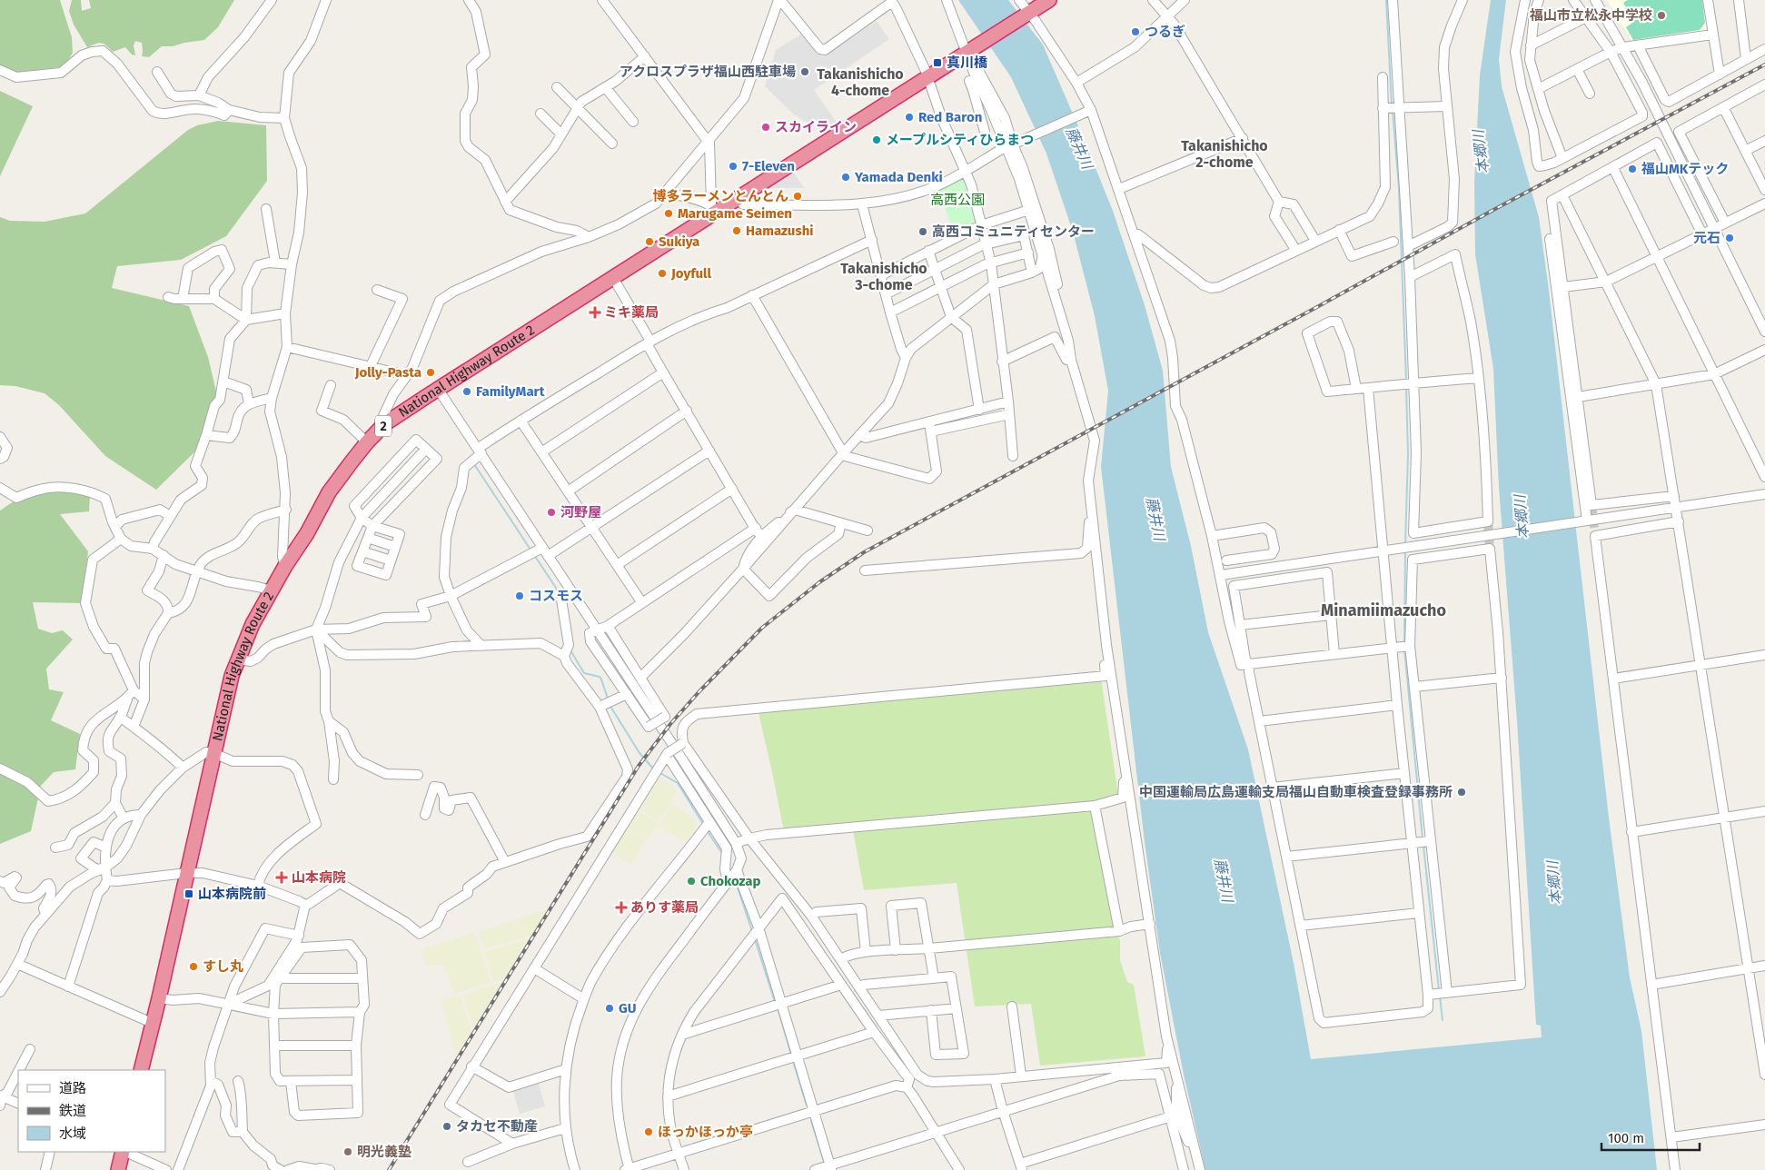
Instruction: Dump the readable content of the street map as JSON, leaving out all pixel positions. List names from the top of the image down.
{
  "streets": {
    "highway": ["National Highway Route 2", "2"]
  },
  "districts": [
    "Takanishicho 4-chome",
    "Takanishicho 2-chome",
    "Takanishicho 3-chome",
    "Minamiimazucho"
  ],
  "water": ["藤井川", "本郷川"],
  "parks": ["高西公園"],
  "places": {
    "other": [
      "福山市立松永中学校",
      "つるぎ",
      "アクロスプラザ福山西駐車場",
      "Red Baron",
      "スカイライン",
      "メープルシティひらまつ",
      "7-Eleven",
      "福山MKテック",
      "Yamada Denki",
      "博多ラーメンとんとん",
      "Marugame Seimen",
      "Hamazushi",
      "高西コミュニティセンター",
      "元石",
      "Sukiya",
      "Joyfull",
      "Jolly-Pasta",
      "FamilyMart",
      "河野屋",
      "コスモス",
      "中国運輸局広島運輸支局福山自動車検査登録事務所",
      "Chokozap",
      "すし丸",
      "GU",
      "タカセ不動産",
      "ほっかほっか亭",
      "明光義塾"
    ],
    "transit": ["真川橋", "山本病院前"],
    "health": ["ミキ薬局", "山本病院", "ありす薬局"]
  },
  "legend": ["道路", "鉄道", "水域"],
  "scale_bar": "100 m"
}
